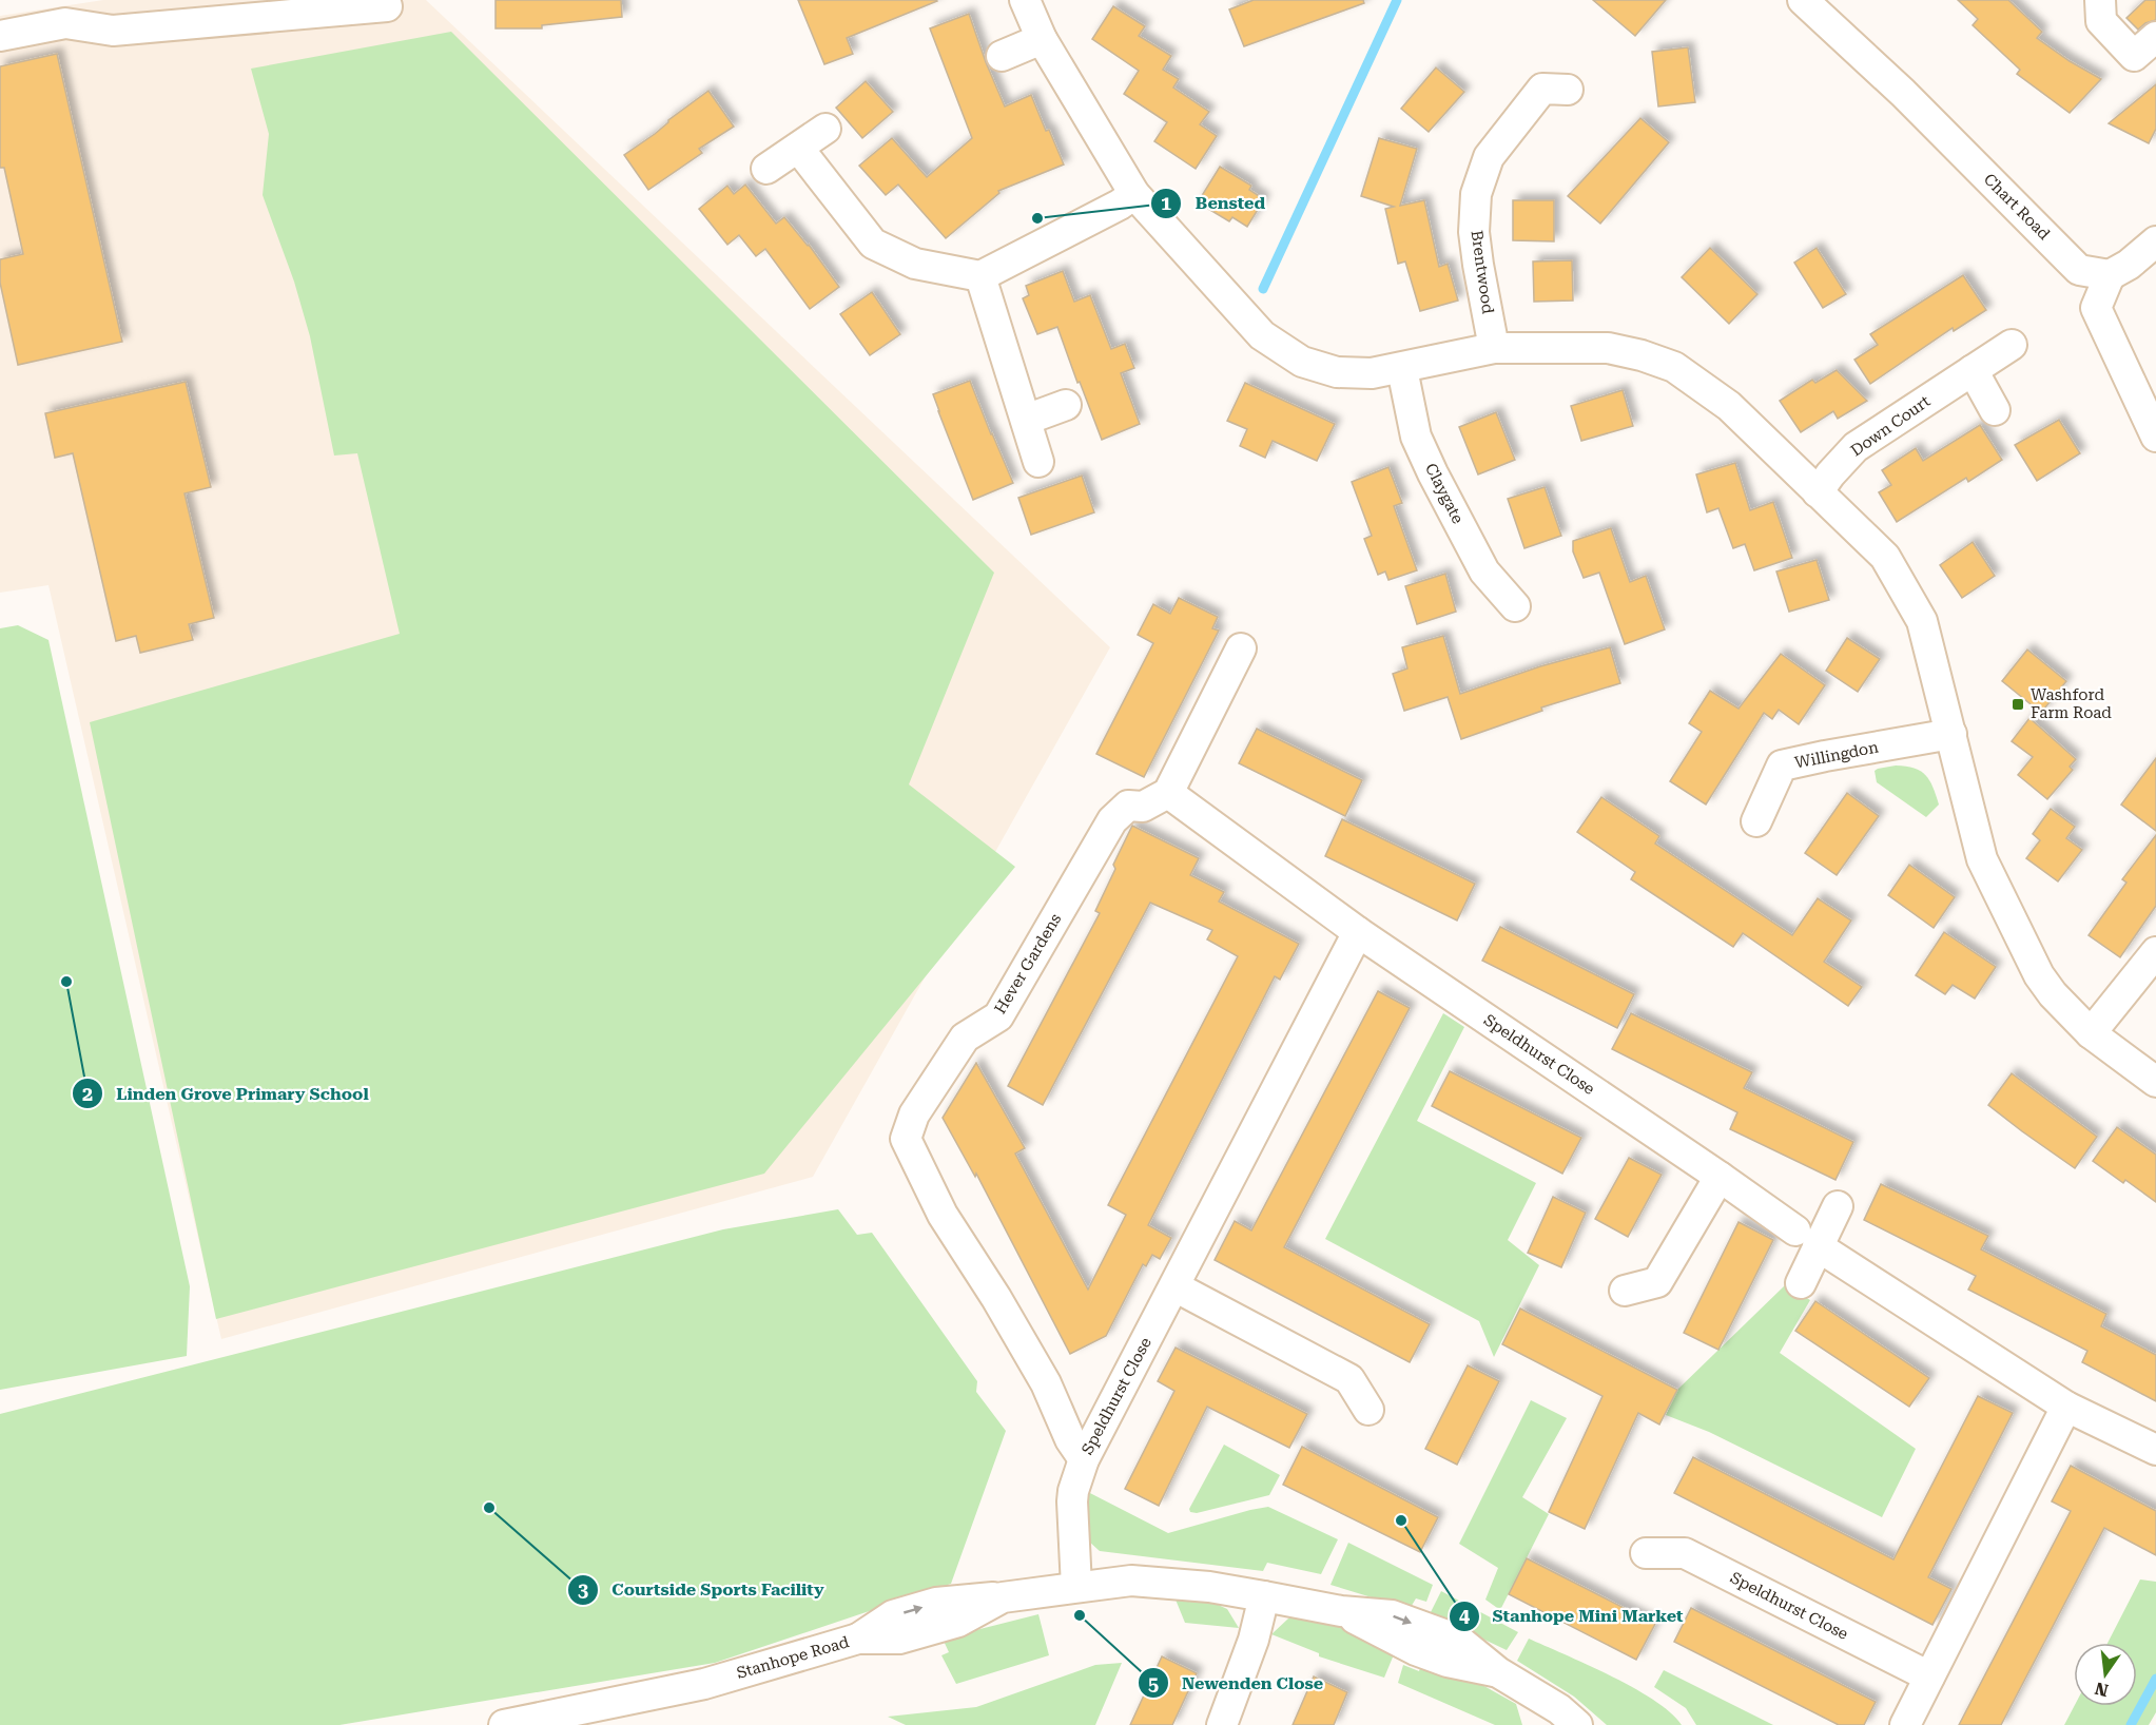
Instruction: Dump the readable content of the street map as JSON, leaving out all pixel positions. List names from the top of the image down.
{
  "streets": {
    "street": [
      "Chart Road",
      "Brentwood",
      "Down Court",
      "Claygate",
      "Willingdon",
      "Hever Gardens",
      "Speldhurst Close",
      "Stanhope Road"
    ]
  },
  "crossings": [
    ["Hever Gardens", "Speldhurst Close"],
    ["Speldhurst Close", "Stanhope Road"]
  ],
  "places": {
    "other": [
      "Bensted",
      "Linden Grove Primary School",
      "Courtside Sports Facility",
      "Stanhope Mini Market",
      "Newenden Close"
    ],
    "transit": ["Washford Farm Road"]
  },
  "north": "bottom"
}
